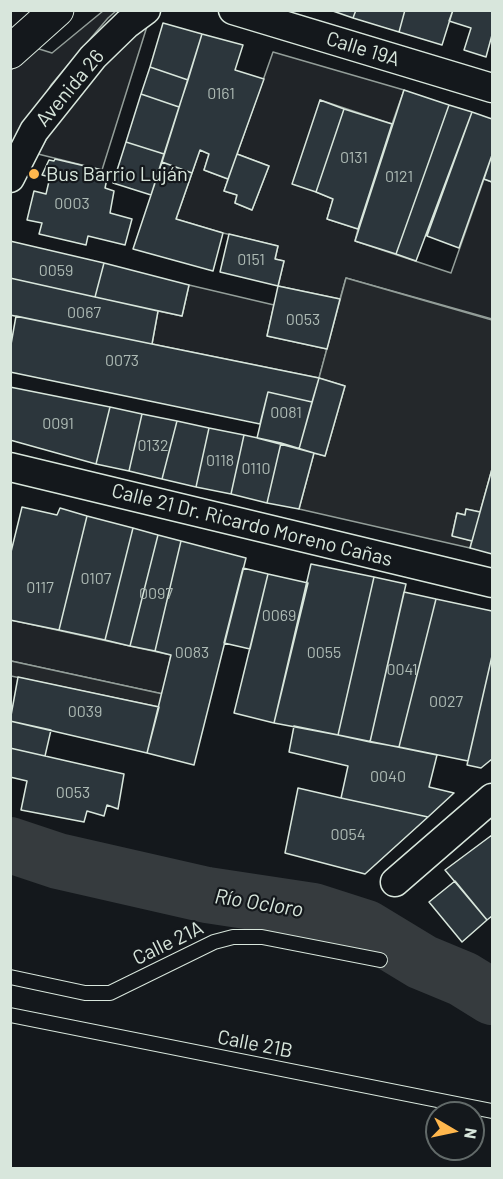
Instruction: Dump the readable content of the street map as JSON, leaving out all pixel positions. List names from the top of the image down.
{
  "streets": {
    "street": ["Calle 19A", "Avenida 26", "Calle 21 Dr. Ricardo Moreno Cañas"],
    "lane": ["Calle 21A", "Calle 21B"]
  },
  "water": ["Río Ocloro"],
  "places": ["Bus Barrio Luján"],
  "house_numbers": [
    "0161",
    "0131",
    "0121",
    "0003",
    "0151",
    "0059",
    "0067",
    "0053",
    "0073",
    "0081",
    "0091",
    "0132",
    "0118",
    "0110",
    "0107",
    "0117",
    "0097",
    "0069",
    "0083",
    "0055",
    "0041",
    "0027",
    "0039",
    "0040",
    "0053",
    "0054"
  ],
  "north": "right"
}
